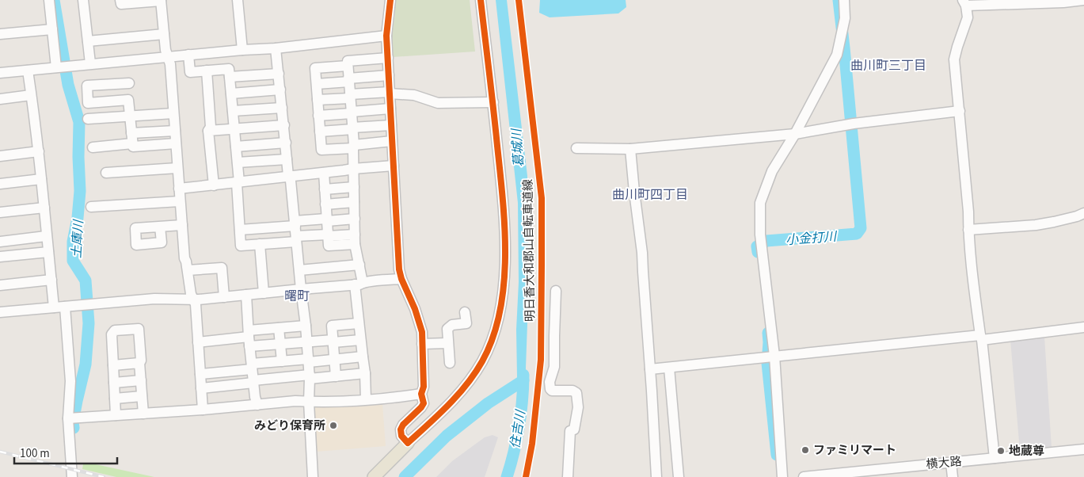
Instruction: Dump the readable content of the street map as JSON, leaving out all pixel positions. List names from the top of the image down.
{
  "streets": {
    "street": ["横大路"],
    "cycle path": ["明日香大和郡山自転車道線"]
  },
  "districts": ["曲川町三丁目", "曲川町四丁目", "曙町"],
  "water": [
    "葛城川",
    "小金打川",
    "土庫川",
    "住吉川"
  ],
  "places": ["みどり保育所", "ファミリマート", "地蔵尊"],
  "scale_bar": "100 m"
}
